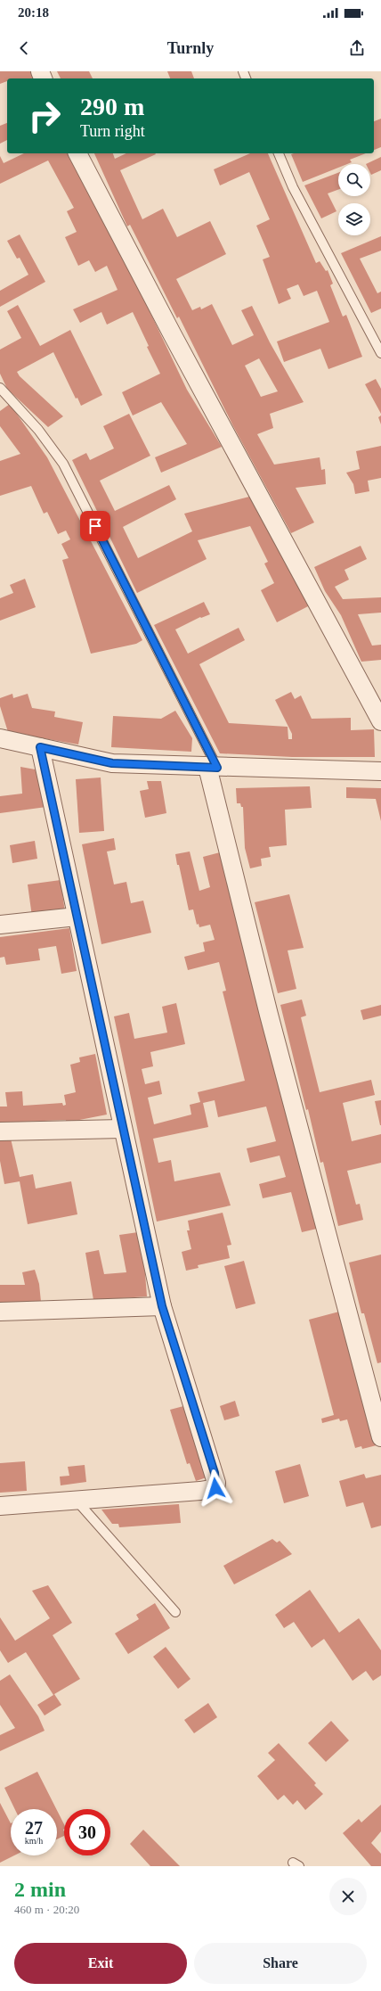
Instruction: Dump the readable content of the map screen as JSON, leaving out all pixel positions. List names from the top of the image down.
{
  "page": {
    "status": "20:18",
    "header": "Turnly",
    "turn": ["290 m", "Turn right"],
    "speed": "27 km/h",
    "limit": "30",
    "heading": ["2 min", "460 m · 20:20"],
    "buttons": ["Exit", "Share"]
  }
}
